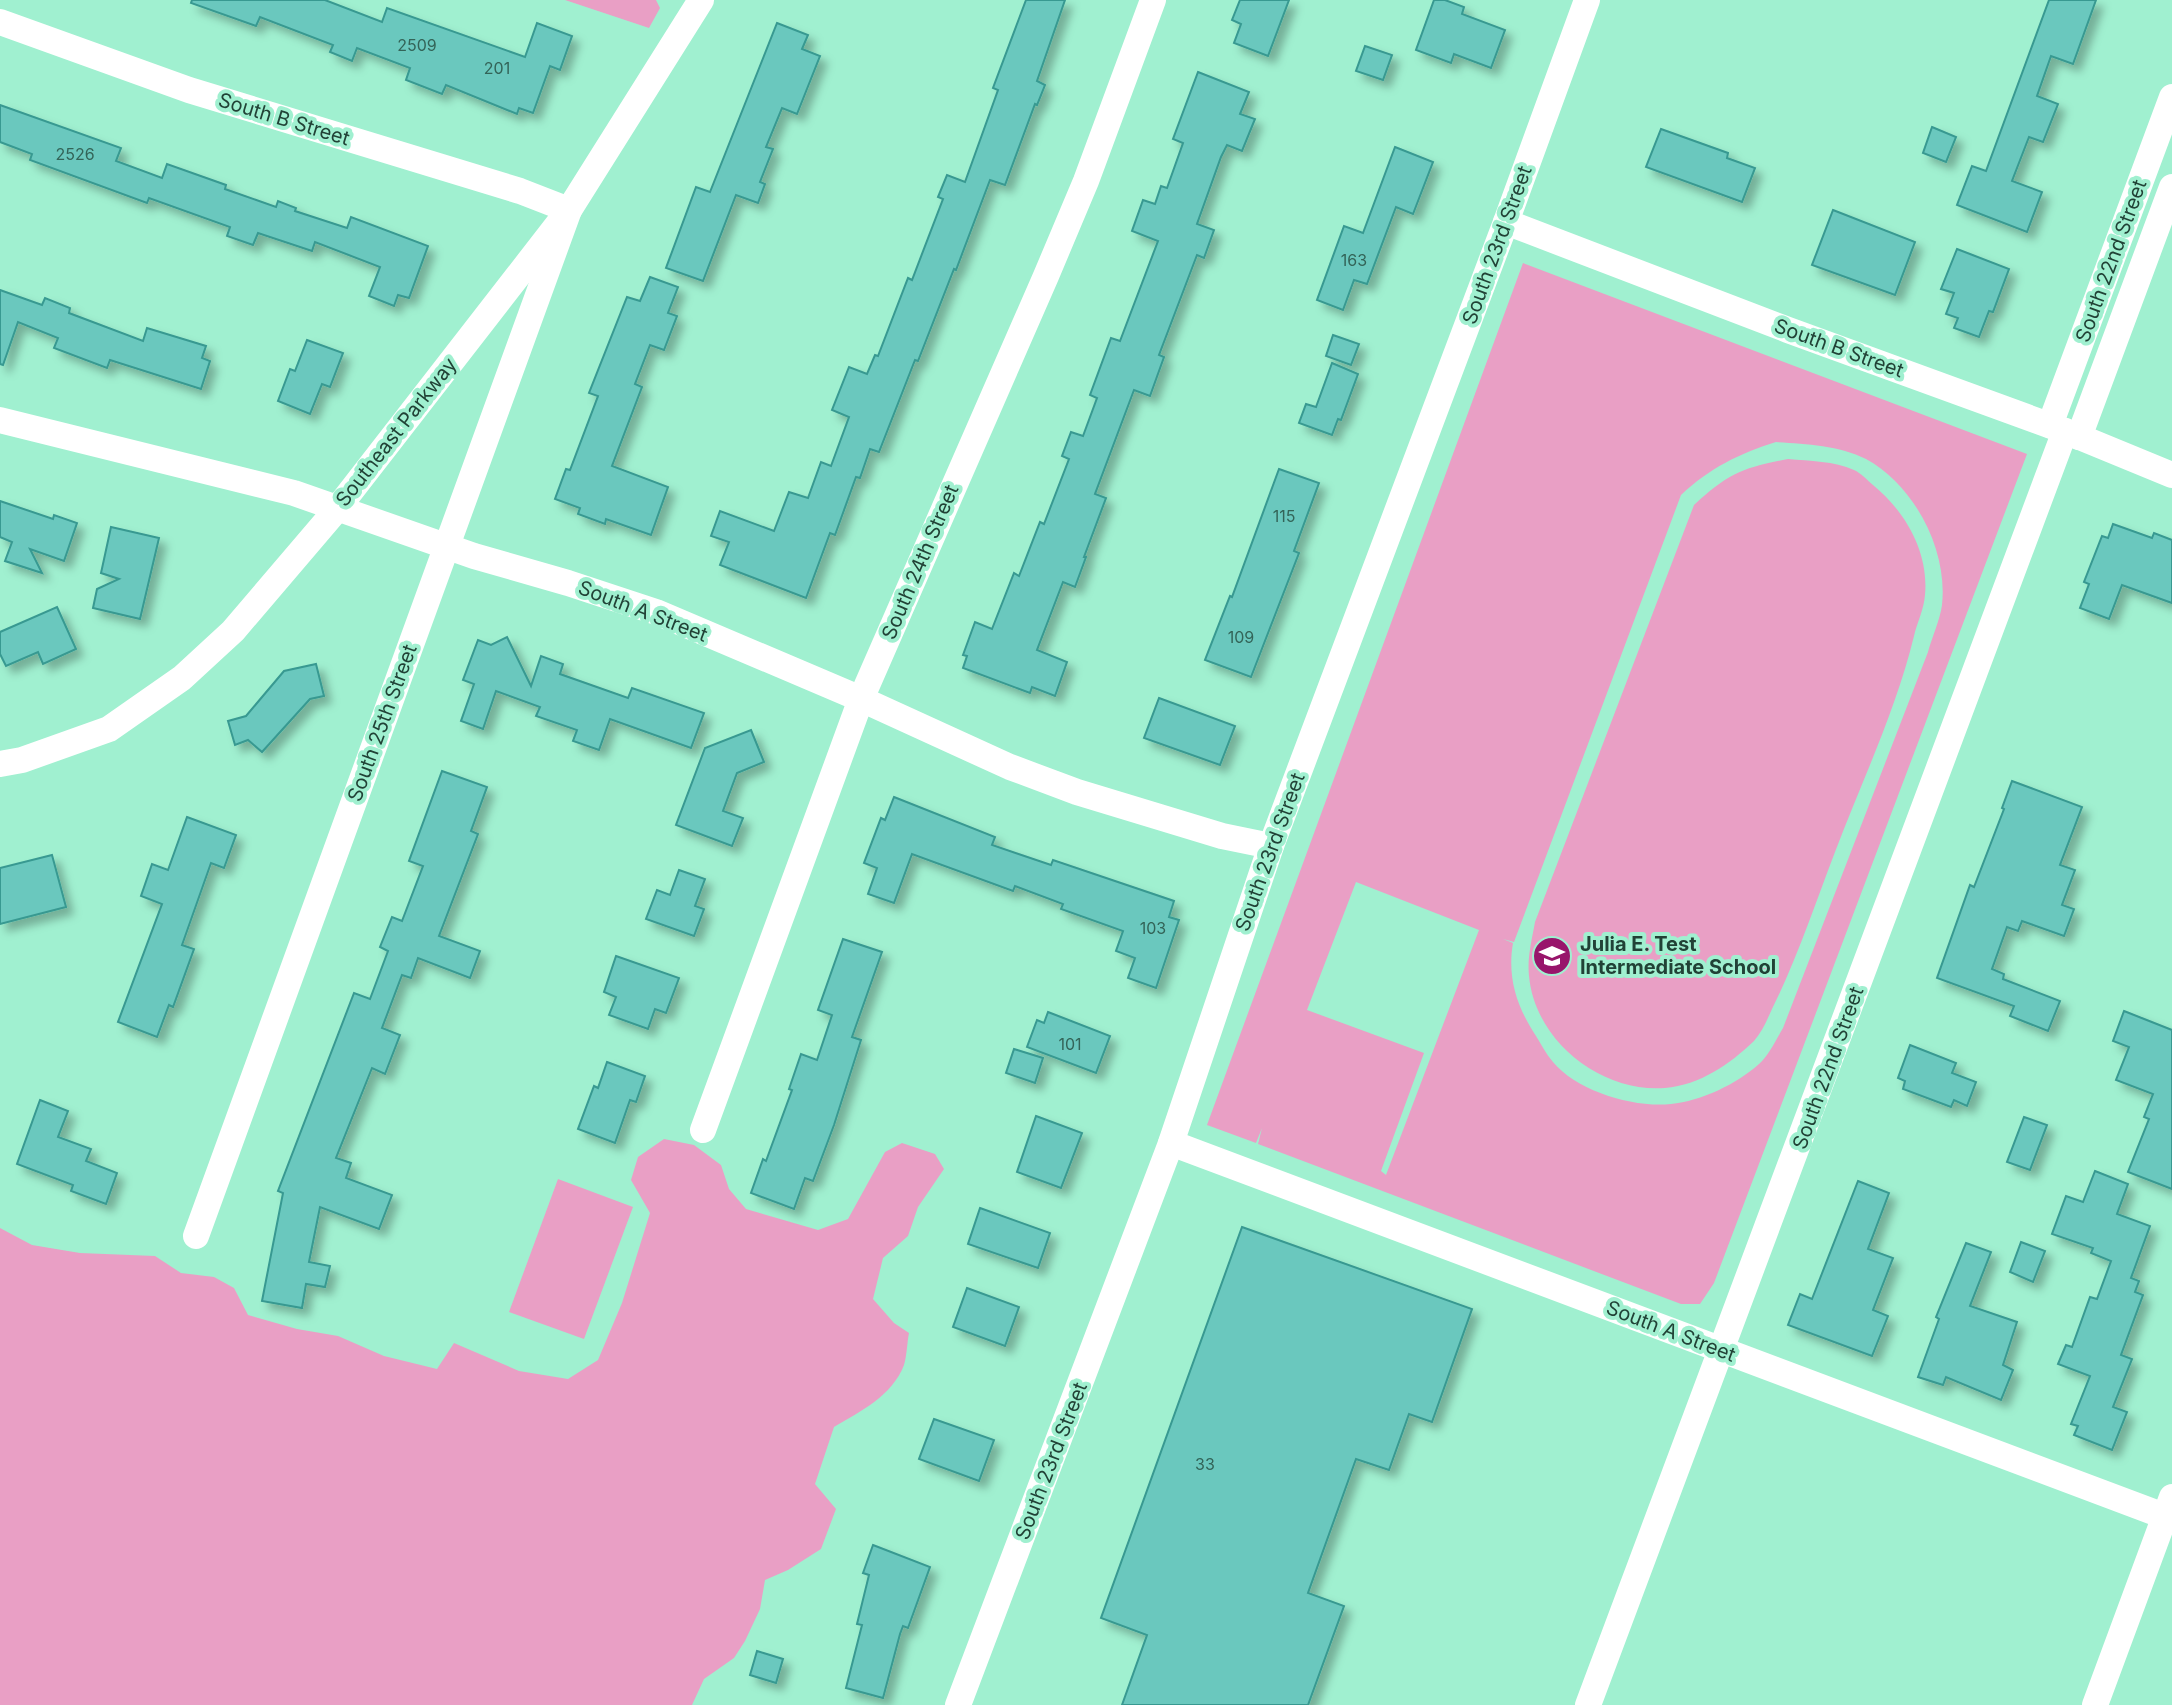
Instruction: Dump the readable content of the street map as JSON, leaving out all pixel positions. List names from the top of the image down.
{
  "streets": {
    "street": [
      "South B Street",
      "South 23rd Street",
      "South 22nd Street",
      "Southeast Parkway",
      "South 24th Street",
      "South A Street",
      "South 25th Street"
    ]
  },
  "crossings": [
    ["South B Street", "South 23rd Street"],
    ["South B Street", "South 22nd Street"],
    ["South B Street", "Southeast Parkway"],
    ["South B Street", "South 25th Street"],
    ["South 23rd Street", "South A Street"],
    ["South 22nd Street", "South A Street"],
    ["Southeast Parkway", "South A Street"],
    ["Southeast Parkway", "South 25th Street"],
    ["South 24th Street", "South A Street"],
    ["South A Street", "South 25th Street"]
  ],
  "places": {
    "school or university": ["Julia E. Test Intermediate School"]
  },
  "house_numbers": [
    "2509",
    "201",
    "2526",
    "163",
    "115",
    "109",
    "103",
    "101",
    "33"
  ]
}
